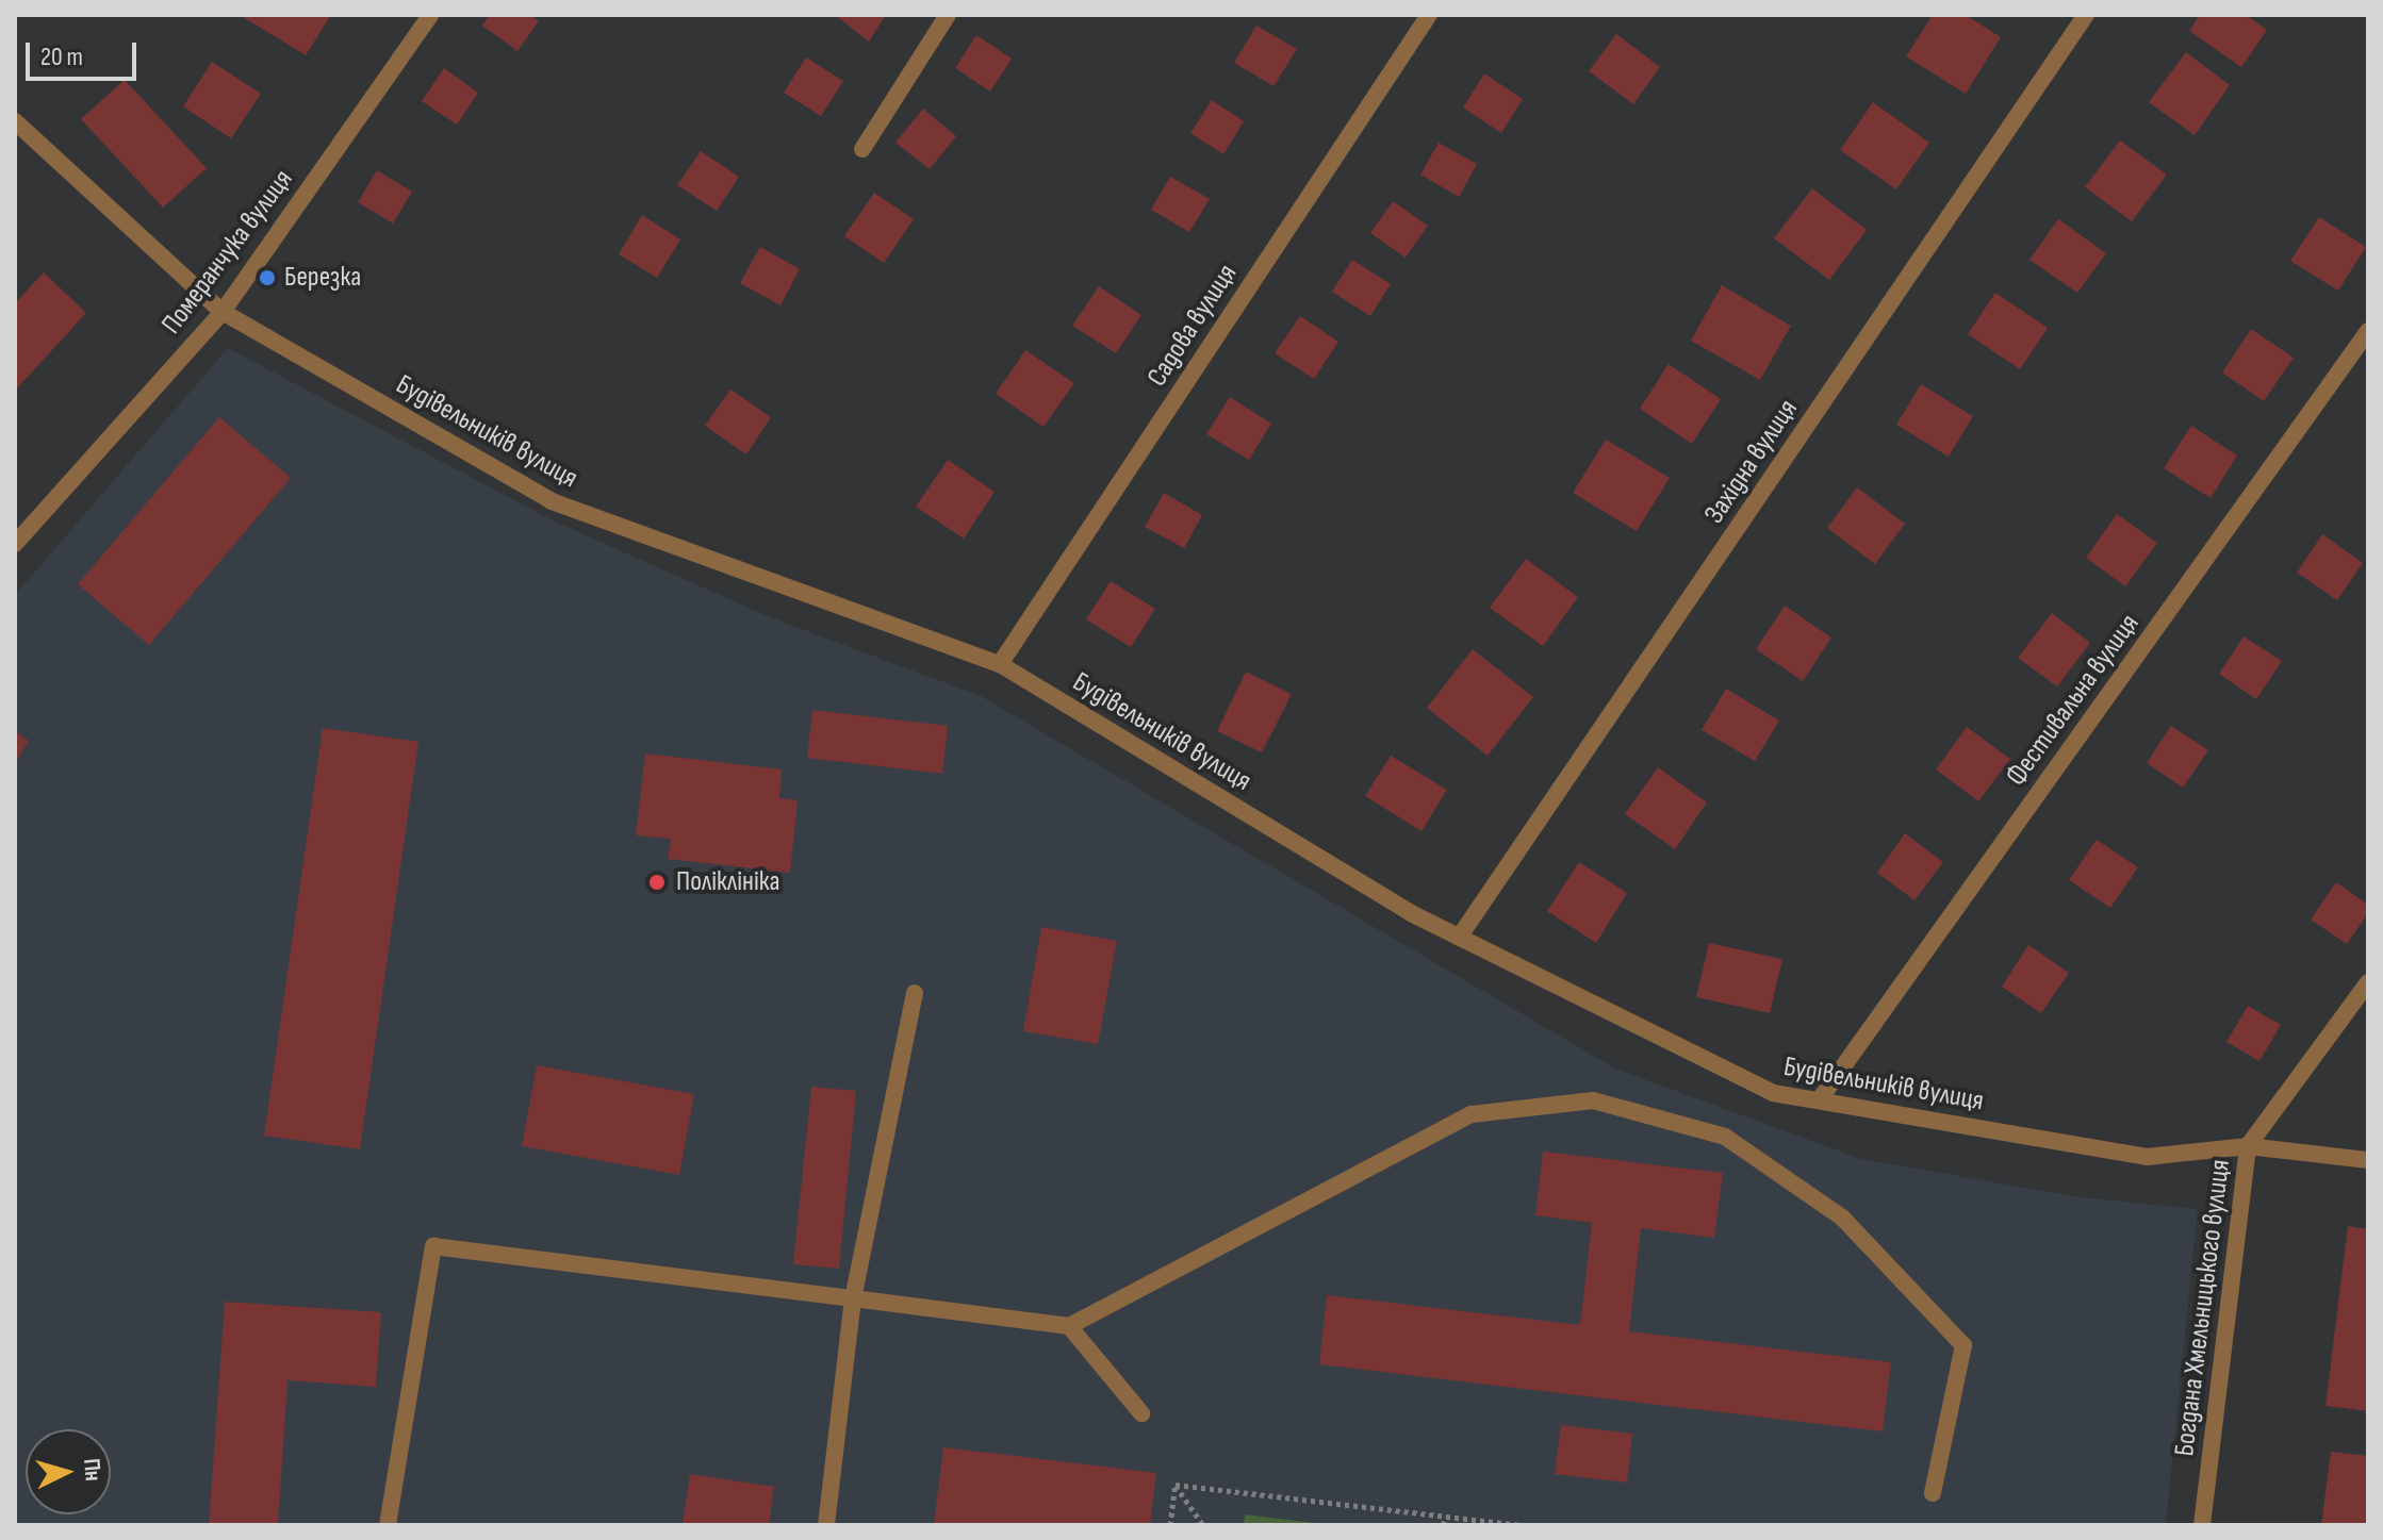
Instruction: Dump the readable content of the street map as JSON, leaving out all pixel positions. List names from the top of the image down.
{
  "streets": {
    "street": [
      "Померанчука вулиця",
      "Садова вулиця",
      "Будівельників вулиця",
      "Західна вулиця",
      "Фестивальна вулиця",
      "Богдана Хмельницького вулиця"
    ]
  },
  "crossings": [
    ["Померанчука вулиця", "Будівельників вулиця"],
    ["Садова вулиця", "Будівельників вулиця"],
    ["Будівельників вулиця", "Західна вулиця"],
    ["Будівельників вулиця", "Фестивальна вулиця"],
    ["Будівельників вулиця", "Богдана Хмельницького вулиця"]
  ],
  "places": ["Березка", "Поліклініка"],
  "scale_bar": "20 m",
  "north": "right"
}
